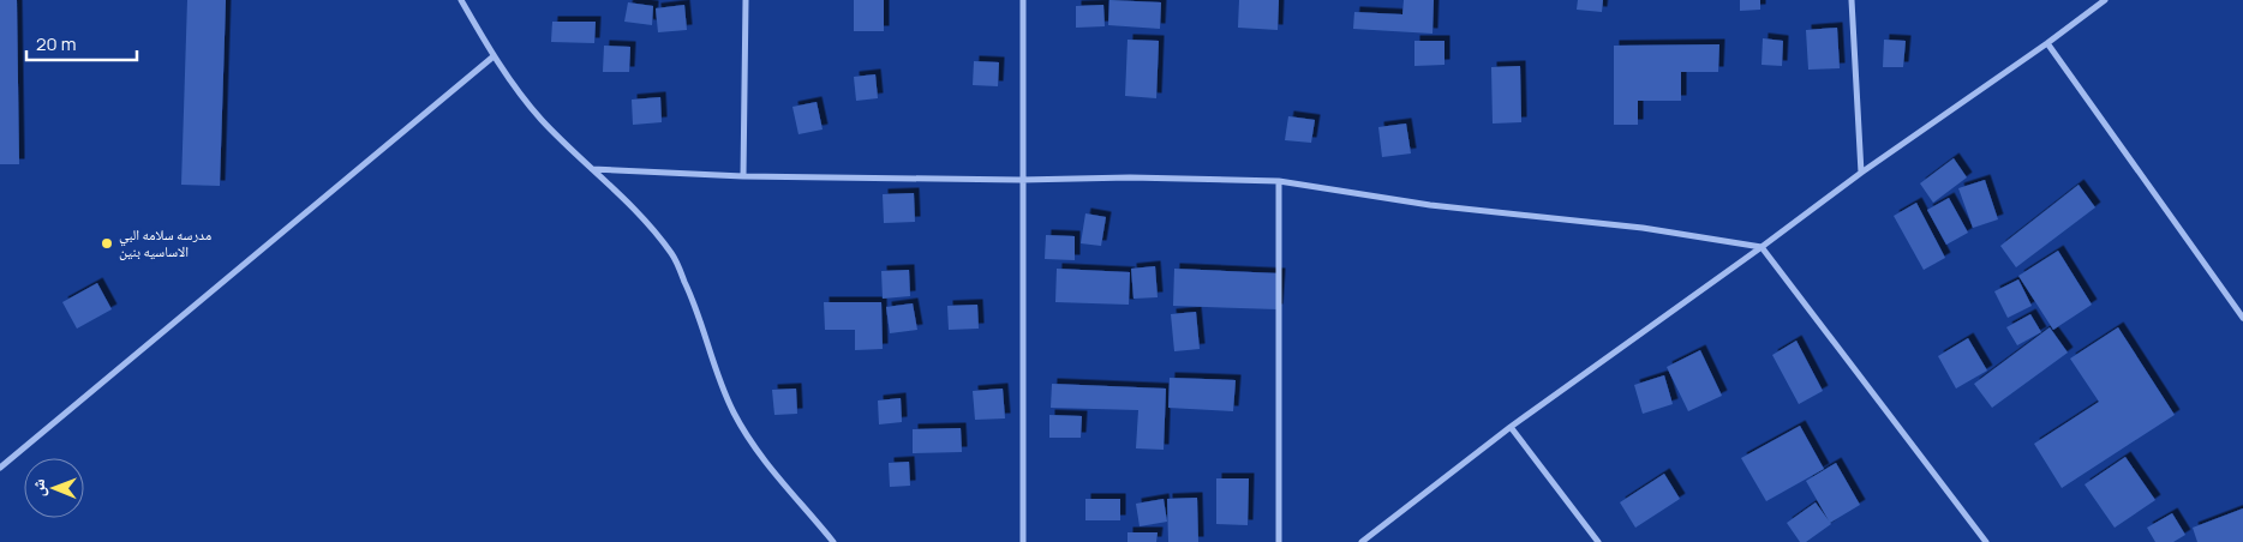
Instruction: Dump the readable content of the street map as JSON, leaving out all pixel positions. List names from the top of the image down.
{
  "places": ["مدرسه سلامه البي الاساسيه بنين"],
  "scale_bar": "20 m",
  "north": "left"
}
